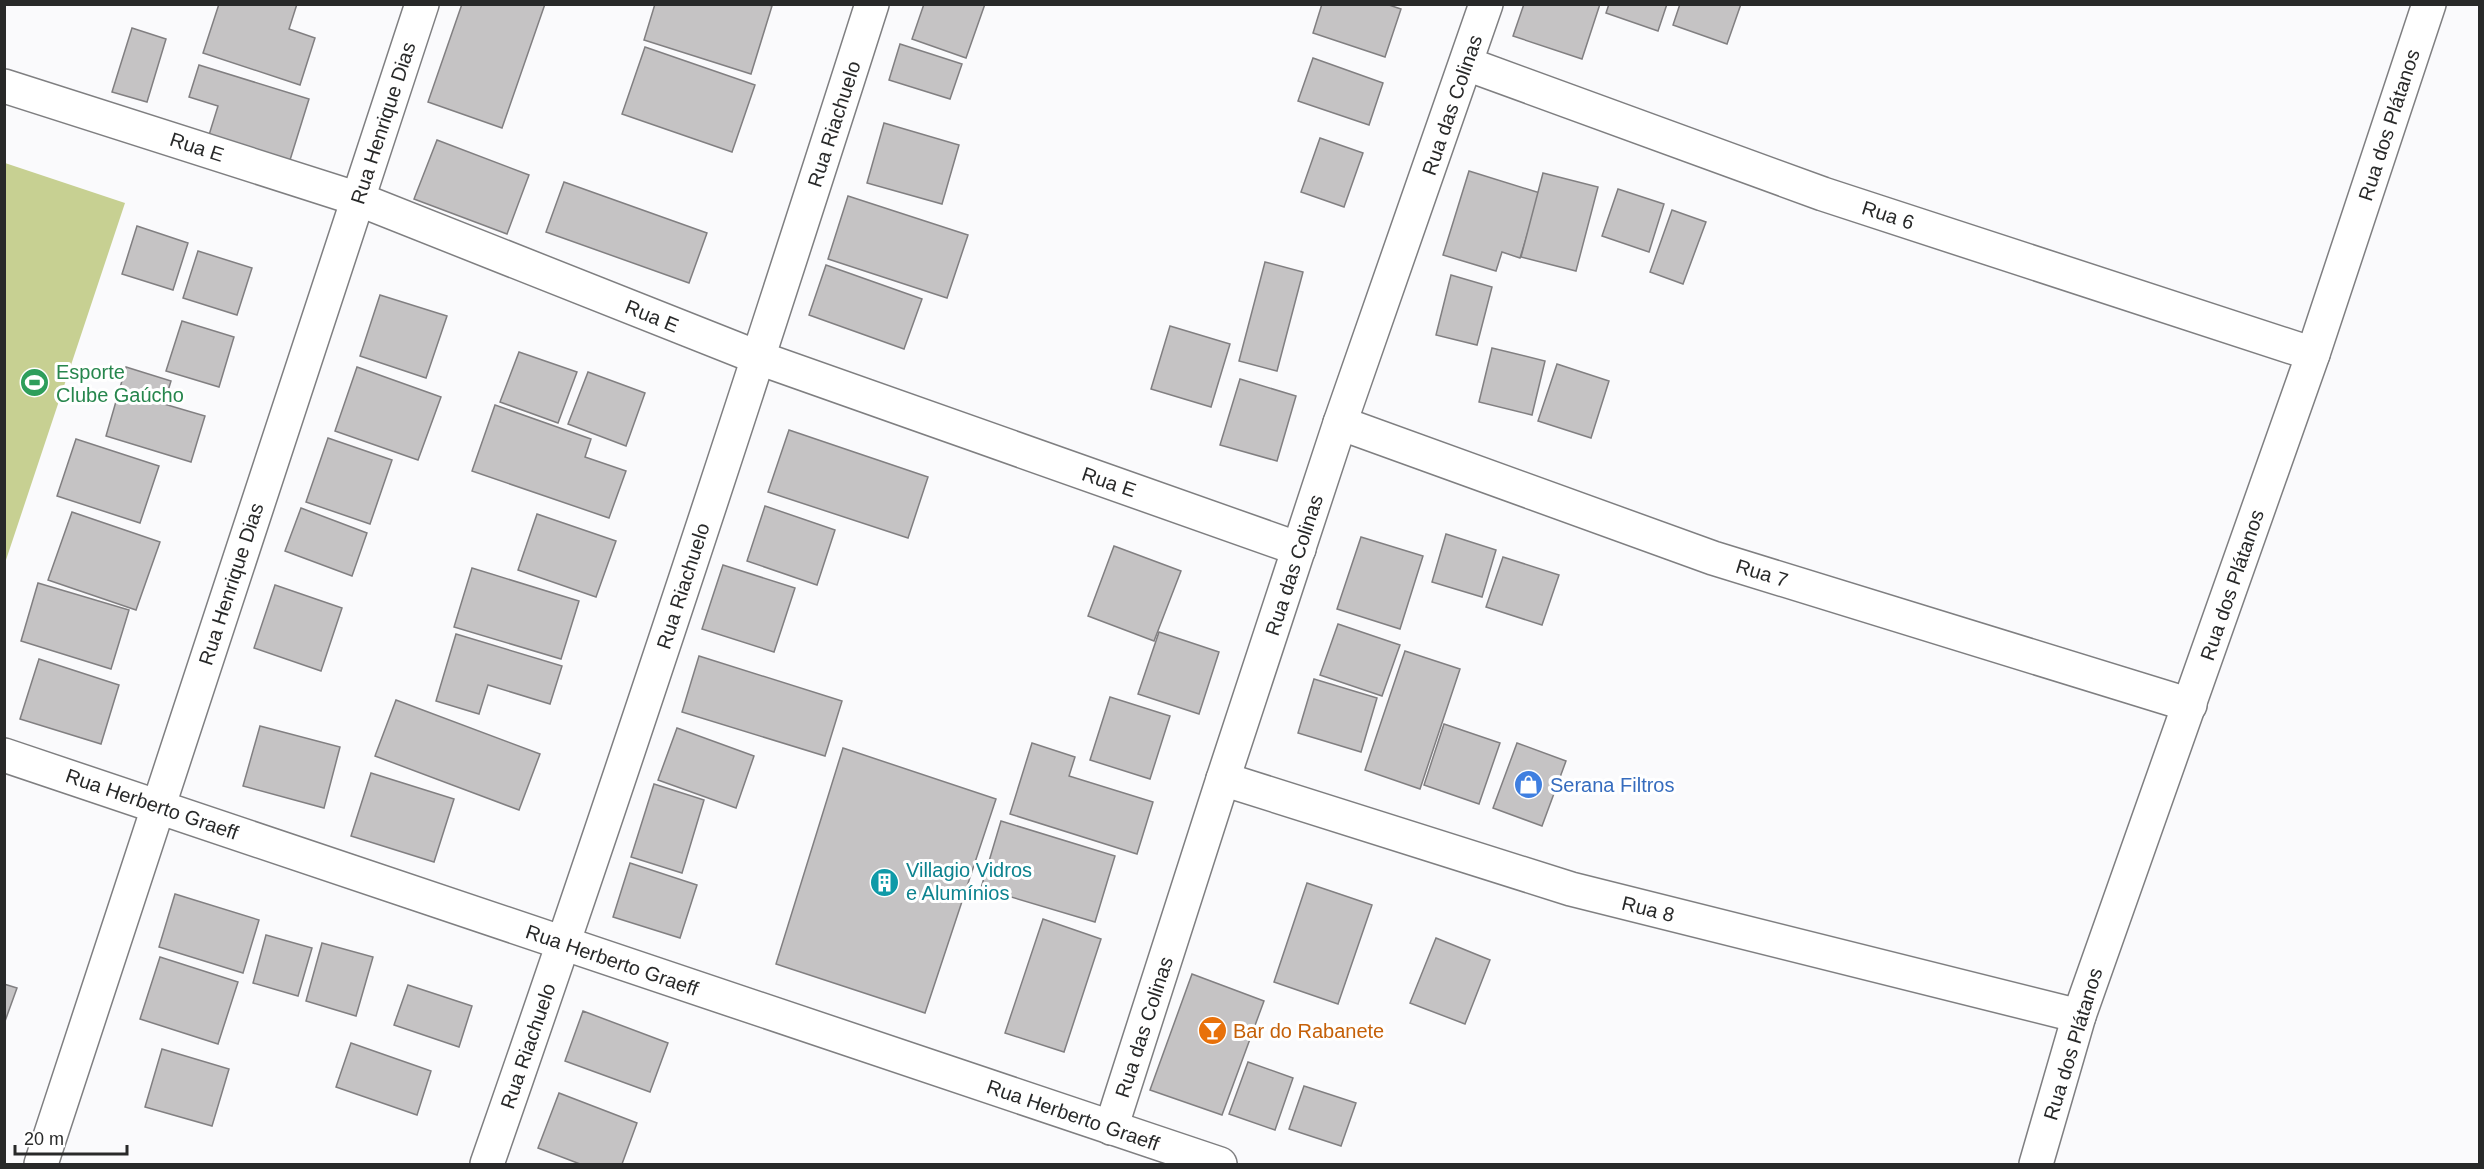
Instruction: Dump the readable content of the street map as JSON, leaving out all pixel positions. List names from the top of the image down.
{
  "streets": {
    "street": [
      "Rua das Colinas",
      "Rua Henrique Dias",
      "Rua Riachuelo",
      "Rua dos Plátanos",
      "Rua E",
      "Rua 6",
      "Rua 7",
      "Rua Herberto Graeff",
      "Rua 8"
    ]
  },
  "crossings": [
    ["Rua das Colinas", "Rua E"],
    ["Rua das Colinas", "Rua 6"],
    ["Rua das Colinas", "Rua 7"],
    ["Rua das Colinas", "Rua Herberto Graeff"],
    ["Rua das Colinas", "Rua 8"],
    ["Rua Henrique Dias", "Rua E"],
    ["Rua Henrique Dias", "Rua Herberto Graeff"],
    ["Rua Riachuelo", "Rua E"],
    ["Rua Riachuelo", "Rua Herberto Graeff"],
    ["Rua dos Plátanos", "Rua 6"],
    ["Rua dos Plátanos", "Rua 7"],
    ["Rua dos Plátanos", "Rua 8"]
  ],
  "places": {
    "sports": ["Esporte Clube Gaúcho"],
    "shop": ["Serana Filtros"],
    "building": ["Villagio Vidros e Alumínios"],
    "bar": ["Bar do Rabanete"]
  },
  "scale_bar": "20 m"
}
